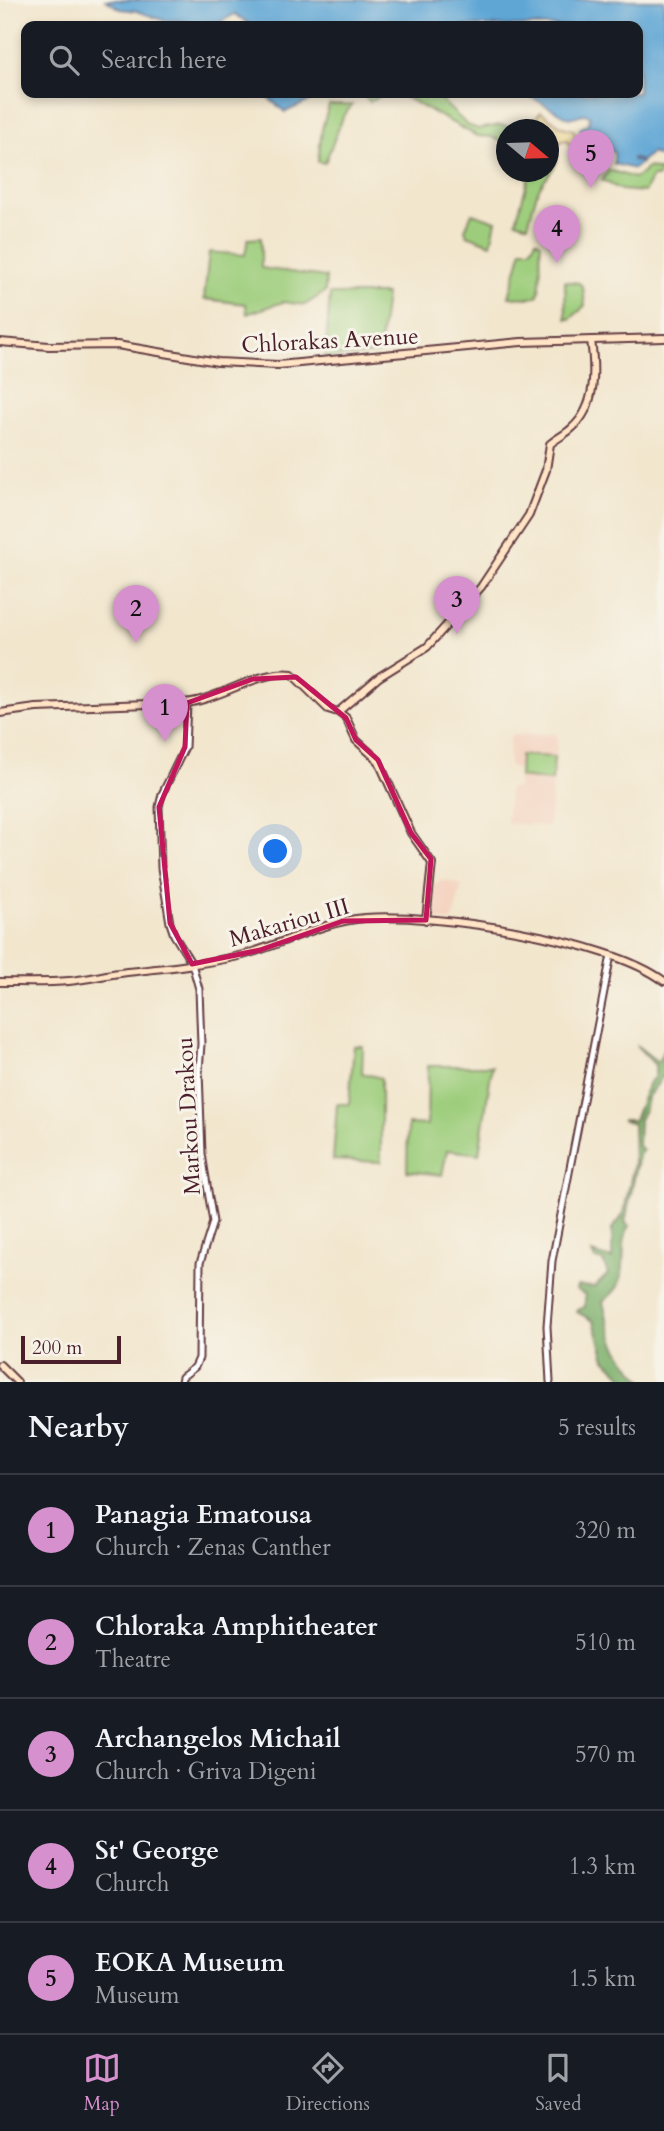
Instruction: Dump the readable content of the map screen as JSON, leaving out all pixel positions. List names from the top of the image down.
{
  "streets": {
    "main road": ["Chlorakas Avenue", "Makariou III"],
    "street": ["Markou Drakou"]
  },
  "crossings": [
    ["Makariou III", "Markou Drakou"]
  ],
  "scale_bar": "200 m",
  "north": "right",
  "page": {
    "search": "Search here",
    "pins": [
      "5",
      "4",
      "3",
      "2",
      "1"
    ],
    "scale": "200 m",
    "heading": ["Nearby", "5 results"],
    "list": [
      {
        "mark": "1",
        "name": "Panagia Ematousa",
        "note": "Church · Zenas Canther",
        "value": "320 m"
      },
      {
        "mark": "2",
        "name": "Chloraka Amphitheater",
        "note": "Theatre",
        "value": "510 m"
      },
      {
        "mark": "3",
        "name": "Archangelos Michail",
        "note": "Church · Griva Digeni",
        "value": "570 m"
      },
      {
        "mark": "4",
        "name": "St' George",
        "note": "Church",
        "value": "1.3 km"
      },
      {
        "mark": "5",
        "name": "EOKA Museum",
        "note": "Museum",
        "value": "1.5 km"
      }
    ],
    "nav": ["Map", "Directions", "Saved"]
  }
}
